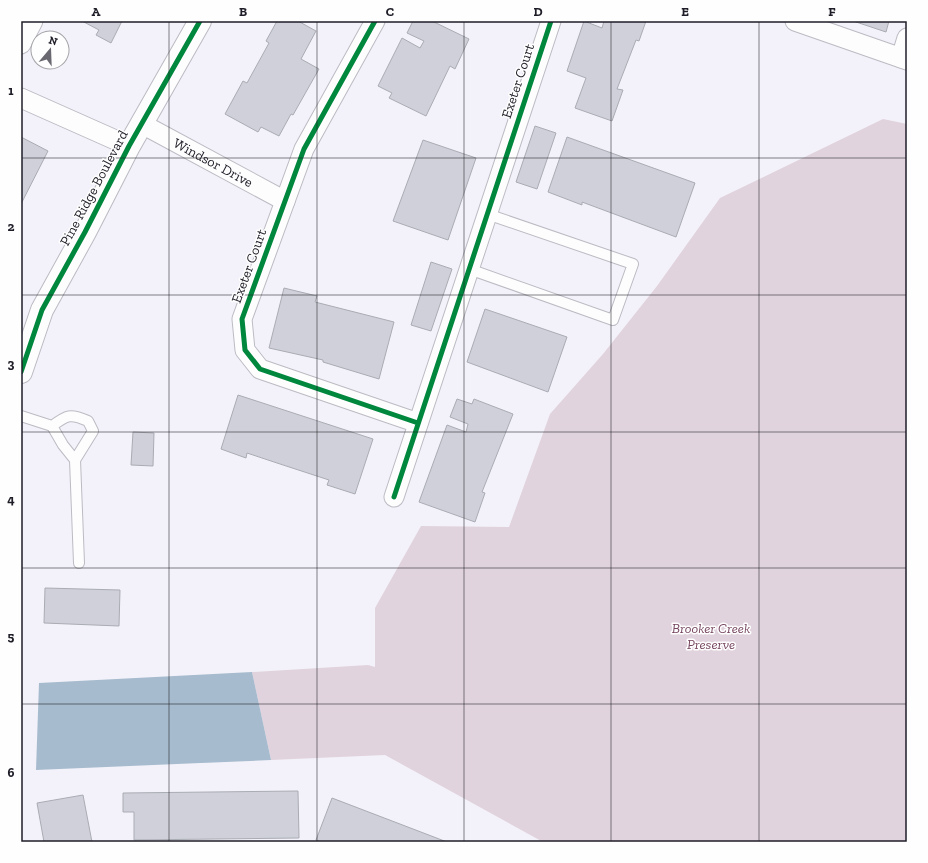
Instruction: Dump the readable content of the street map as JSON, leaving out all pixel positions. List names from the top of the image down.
{
  "streets": {
    "street": ["Exeter Court", "Windsor Drive", "Pine Ridge Boulevard"]
  },
  "crossings": [
    ["Exeter Court", "Windsor Drive"],
    ["Windsor Drive", "Pine Ridge Boulevard"]
  ],
  "parks": ["Brooker Creek Preserve"],
  "north": "top",
  "grid": {
    "columns": [
      "A",
      "B",
      "C",
      "D",
      "E",
      "F"
    ],
    "rows": [
      "1",
      "2",
      "3",
      "4",
      "5",
      "6"
    ]
  }
}
